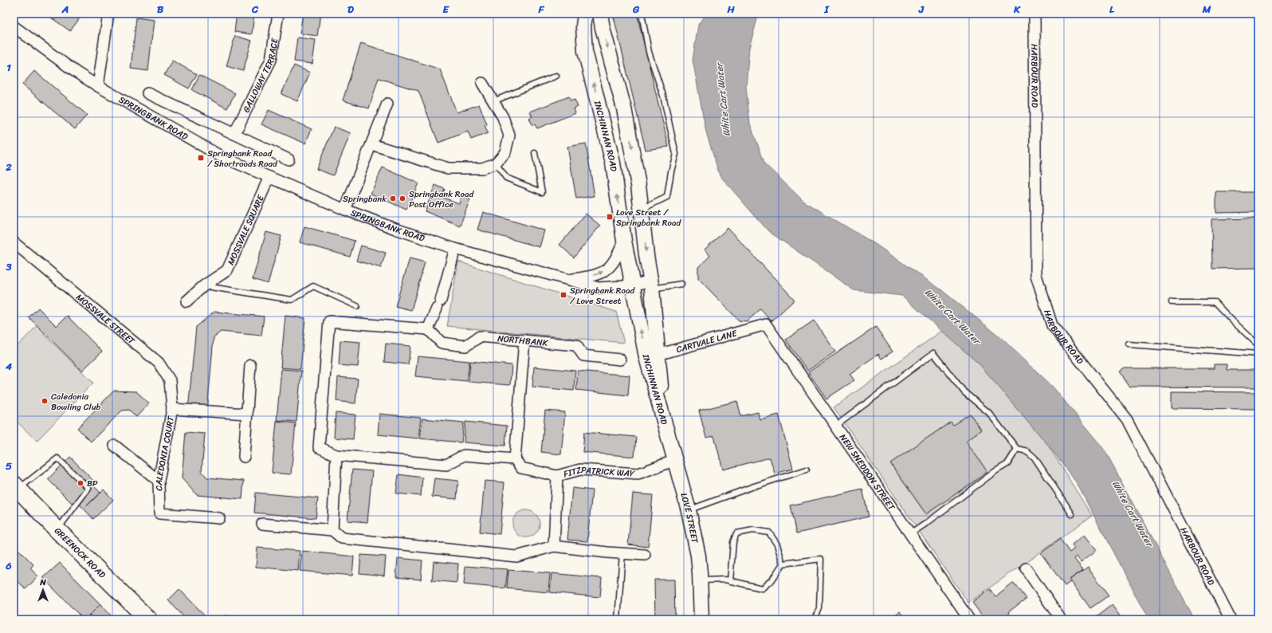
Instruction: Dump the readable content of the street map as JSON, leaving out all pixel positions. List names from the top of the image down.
{
  "streets": {
    "main road": ["GREENOCK ROAD"],
    "street": [
      "GALLOWAY TERRACE",
      "HARBOUR ROAD",
      "SPRINGBANK ROAD",
      "INCHINNAN ROAD",
      "MOSSVALE SQUARE",
      "MOSSVALE STREET",
      "NORTHBANK",
      "CARTVALE LANE",
      "CALEDONIA COURT",
      "NEW SNEDDON STREET",
      "FITZPATRICK WAY",
      "LOVE STREET"
    ]
  },
  "crossings": [
    ["SPRINGBANK ROAD", "INCHINNAN ROAD"],
    ["SPRINGBANK ROAD", "MOSSVALE SQUARE"],
    ["INCHINNAN ROAD", "CARTVALE LANE"],
    ["INCHINNAN ROAD", "LOVE STREET"],
    ["MOSSVALE STREET", "CALEDONIA COURT"],
    ["CARTVALE LANE", "NEW SNEDDON STREET"],
    ["FITZPATRICK WAY", "LOVE STREET"]
  ],
  "water": ["White Cart Water"],
  "places": {
    "transit": ["Springbank Road / Shortroods Road", "Love Street / Springbank Road", "Springbank Road / Love Street"],
    "other": [
      "Springbank",
      "Springbank Road Post Office",
      "Caledonia Bowling Club",
      "BP"
    ]
  },
  "north": "top",
  "grid": {
    "columns": [
      "A",
      "B",
      "C",
      "D",
      "E",
      "F",
      "G",
      "H",
      "I",
      "J",
      "K",
      "L",
      "M"
    ],
    "rows": [
      "1",
      "2",
      "3",
      "4",
      "5",
      "6"
    ]
  }
}
